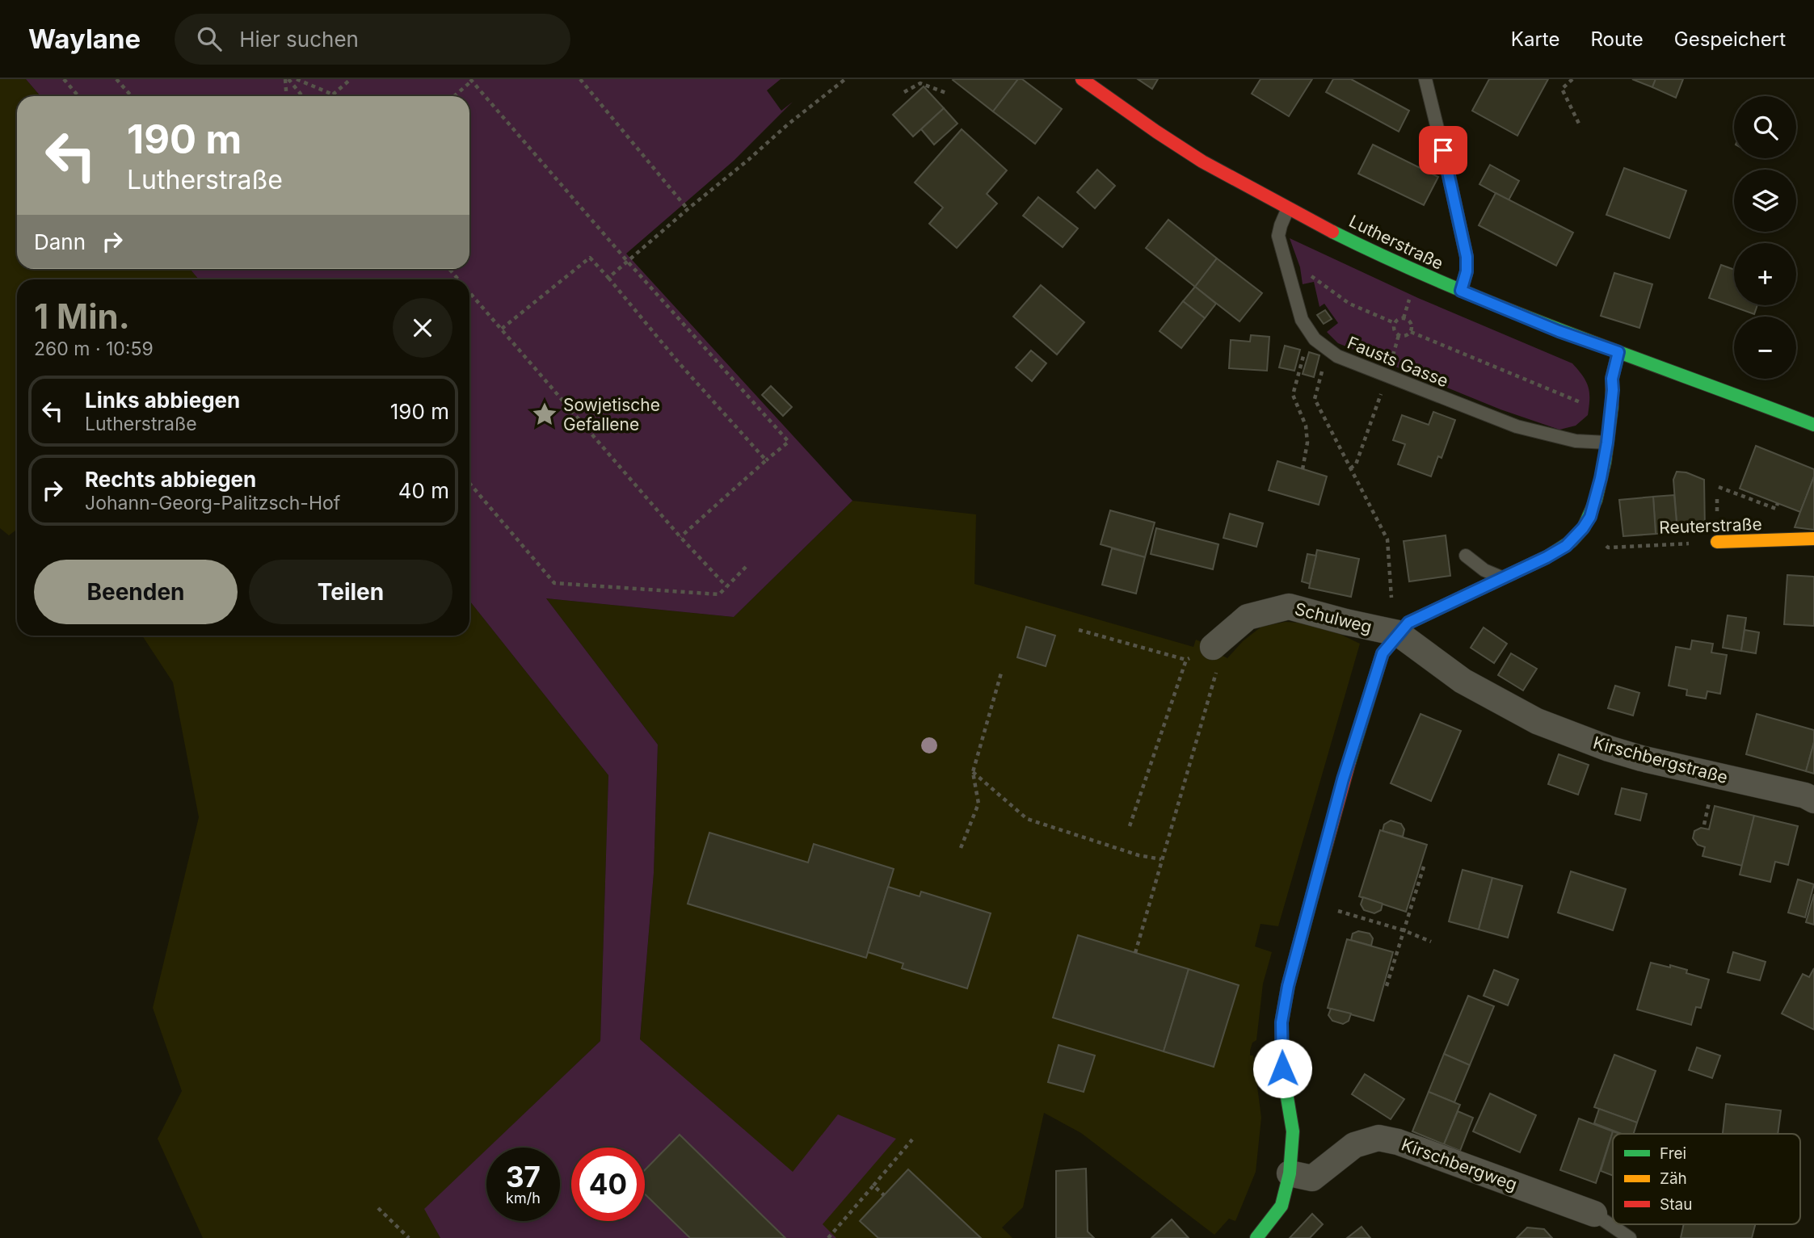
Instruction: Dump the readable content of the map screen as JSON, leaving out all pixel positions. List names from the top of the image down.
{
  "streets": {
    "street": [
      "Lutherstraße",
      "Reuterstraße",
      "Schulweg",
      "Kirschbergstraße",
      "Kirschbergweg"
    ],
    "lane": ["Fausts Gasse"]
  },
  "crossings": [
    ["Lutherstraße", "Fausts Gasse"],
    ["Schulweg", "Kirschbergstraße"]
  ],
  "places": {
    "place": ["Sowjetische Gefallene"]
  },
  "legend": ["Frei", "Zäh", "Stau"],
  "page": {
    "header": "Waylane",
    "search": "Hier suchen",
    "nav": ["Karte", "Route", "Gespeichert"],
    "map_buttons": ["+", "−"],
    "turn": ["190 m", "Lutherstraße"],
    "then": "Dann",
    "heading": ["1 Min.", "260 m · 10:59"],
    "list": [
      {
        "name": "Links abbiegen",
        "note": "Lutherstraße",
        "value": "190 m"
      },
      {
        "name": "Rechts abbiegen",
        "note": "Johann-Georg-Palitzsch-Hof",
        "value": "40 m"
      }
    ],
    "buttons": ["Beenden", "Teilen"],
    "speed": "37 km/h",
    "limit": "40"
  }
}
